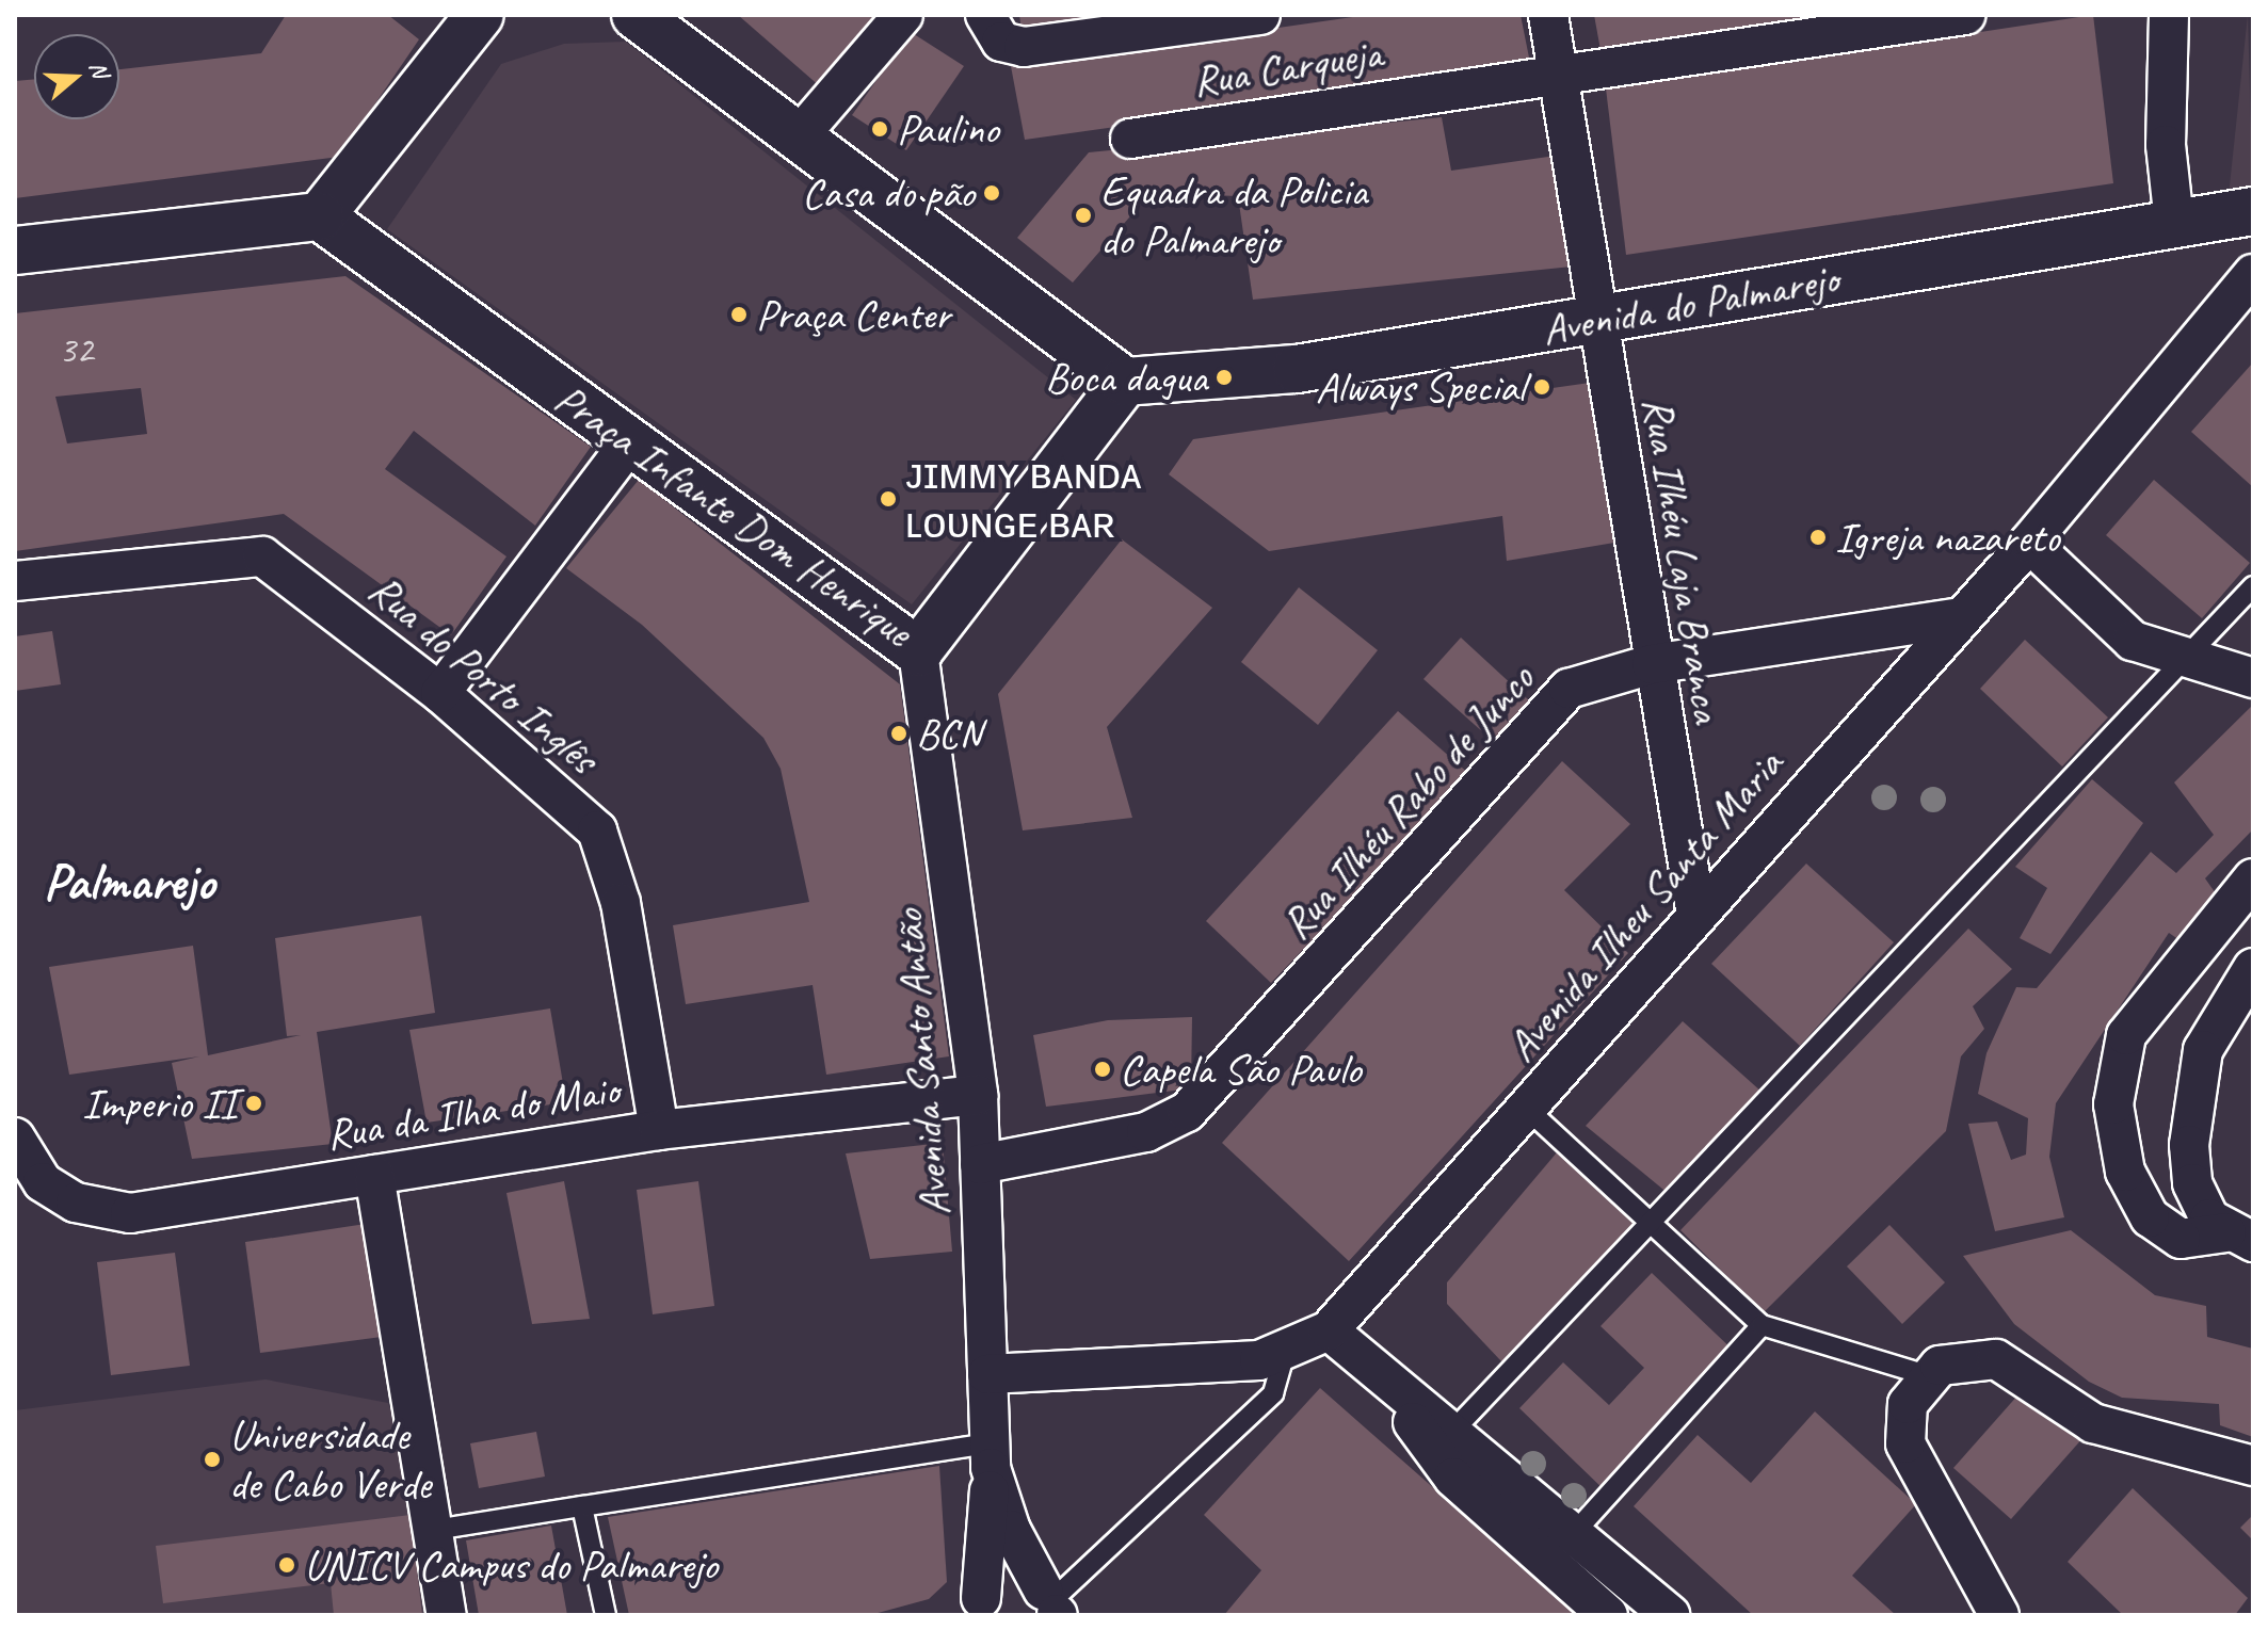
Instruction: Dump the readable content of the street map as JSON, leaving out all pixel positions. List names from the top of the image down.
{
  "streets": {
    "street": [
      "Rua Carqueja",
      "Avenida do Palmarejo",
      "Praça Infante Dom Henrique",
      "Rua Ilhéu Laja Branca",
      "Rua do Porto Inglês",
      "Rua Ilhéu Rabo de Junco",
      "Avenida Ilheu Santa Maria",
      "Avenida Santo Antão",
      "Rua da Ilha do Maio"
    ]
  },
  "crossings": [
    ["Rua Carqueja", "Rua Ilhéu Laja Branca"],
    ["Avenida do Palmarejo", "Praça Infante Dom Henrique"],
    ["Avenida do Palmarejo", "Rua Ilhéu Laja Branca"],
    ["Praça Infante Dom Henrique", "Avenida Santo Antão"],
    ["Rua Ilhéu Laja Branca", "Rua Ilhéu Rabo de Junco"],
    ["Rua Ilhéu Laja Branca", "Avenida Ilheu Santa Maria"],
    ["Rua do Porto Inglês", "Rua da Ilha do Maio"],
    ["Rua Ilhéu Rabo de Junco", "Avenida Ilheu Santa Maria"],
    ["Rua Ilhéu Rabo de Junco", "Avenida Santo Antão"],
    ["Avenida Ilheu Santa Maria", "Avenida Santo Antão"],
    ["Avenida Santo Antão", "Rua da Ilha do Maio"]
  ],
  "districts": ["Palmarejo"],
  "places": [
    "Paulino",
    "Casa do pão",
    "Equadra da Policia do Palmarejo",
    "Praça Center",
    "Boca dagua",
    "Always Special",
    "ᴊɪᴍᴍʏ ʙᴀɴᴅᴀ ʟᴏᴜɴɢᴇ ʙᴀʀ",
    "Igreja nazareto",
    "BCN",
    "Capela São Paulo",
    "Imperio II",
    "Universidade de Cabo Verde",
    "UNICV Campus do Palmarejo"
  ],
  "house_numbers": ["32"],
  "north": "right"
}
